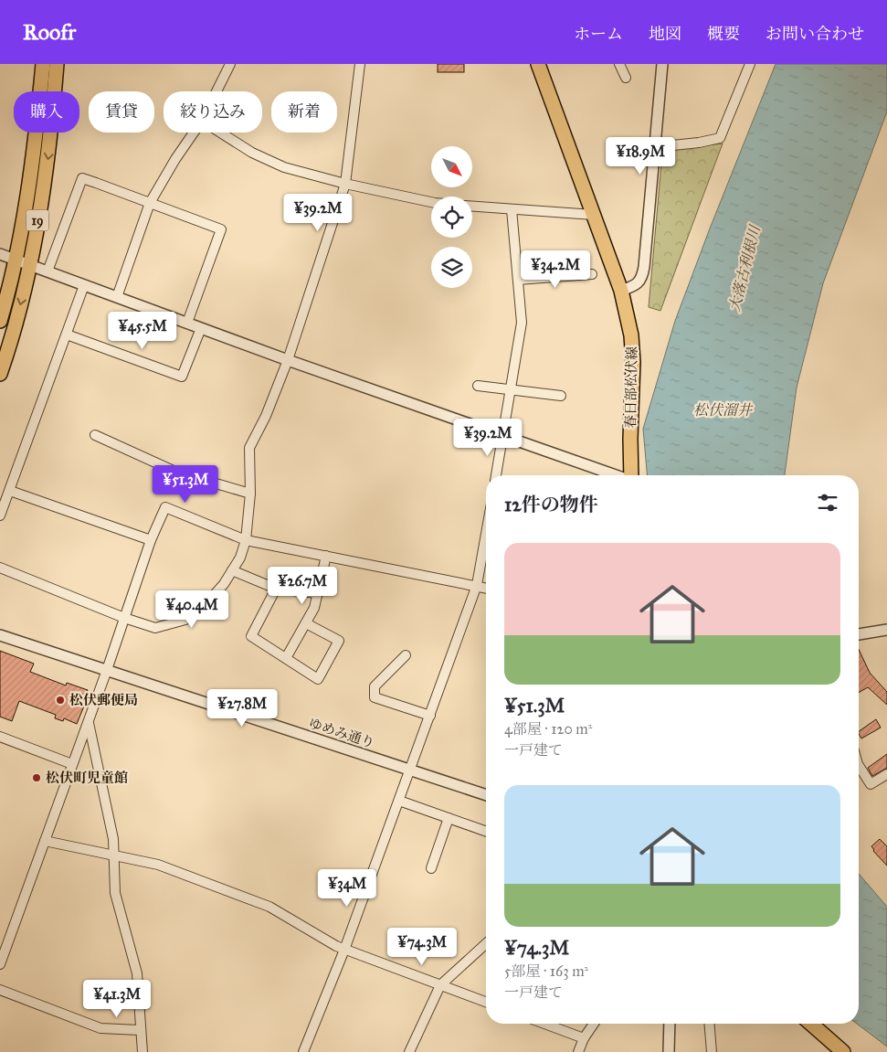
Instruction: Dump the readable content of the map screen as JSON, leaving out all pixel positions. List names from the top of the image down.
{
  "streets": {
    "main road": ["19", "春日部松伏線"],
    "street": ["ゆめみ通り"]
  },
  "water": ["大落古利根川", "松伏溜井"],
  "places": ["松伏郵便局", "松伏町児童館"],
  "north": "bottom right",
  "page": {
    "header": "Roofr",
    "nav": [
      "ホーム",
      "地図",
      "概要",
      "お問い合わせ"
    ],
    "chip": [
      "購入",
      "賃貸",
      "絞り込み",
      "新着"
    ],
    "price": [
      "¥18.9M",
      "¥39.2M",
      "¥34.2M",
      "¥45.5M",
      "¥39.2M",
      "¥51.3M",
      "¥26.7M",
      "¥40.4M",
      "¥27.8M",
      "¥34M",
      "¥74.3M",
      "¥41.3M"
    ],
    "heading": "12件の物件",
    "list": [
      {
        "name": "¥51.3M",
        "note": "4部屋 · 120 m² · 一戸建て"
      },
      {
        "name": "¥74.3M",
        "note": "5部屋 · 163 m² · 一戸建て"
      }
    ]
  }
}
